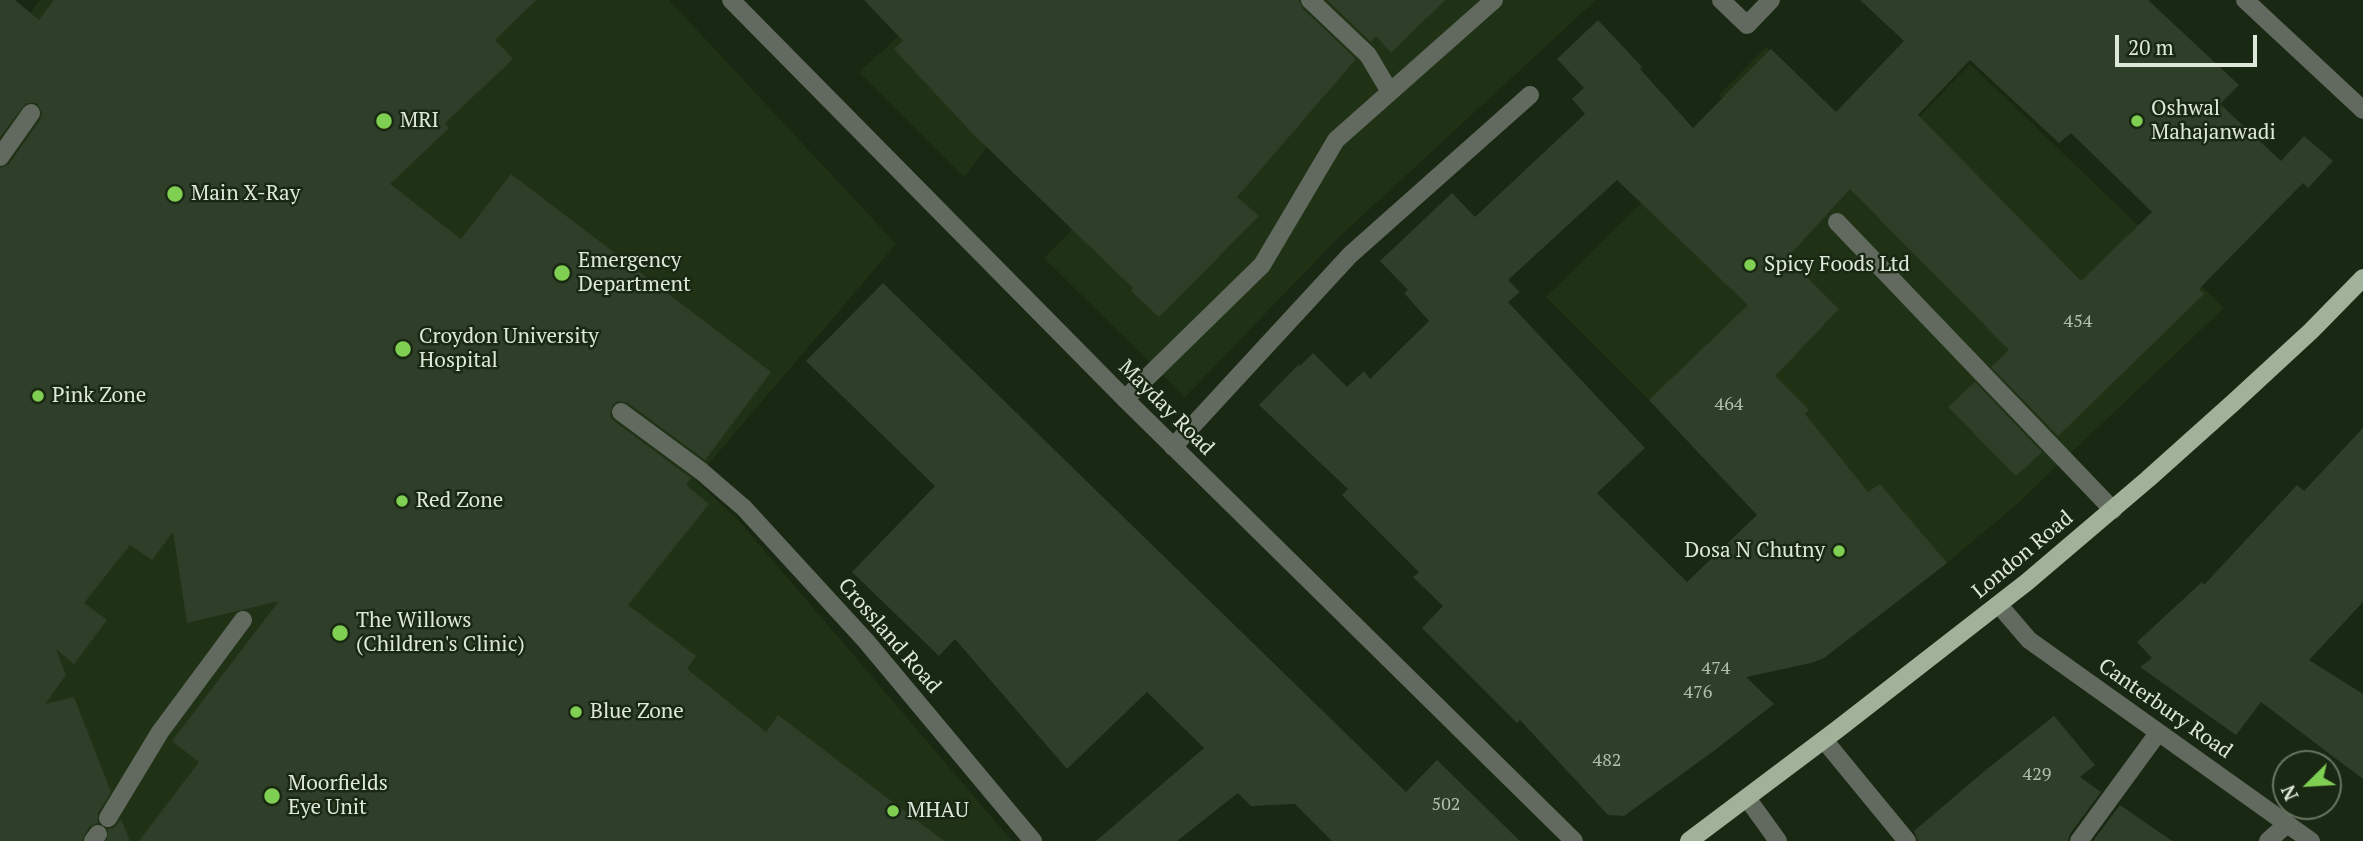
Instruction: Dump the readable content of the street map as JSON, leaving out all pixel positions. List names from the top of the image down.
{
  "streets": {
    "main road": ["London Road"],
    "street": ["Mayday Road", "Crossland Road", "Canterbury Road"]
  },
  "crossings": [
    ["London Road", "Canterbury Road"]
  ],
  "places": [
    "MRI",
    "Oshwal Mahajanwadi",
    "Main X-Ray",
    "Spicy Foods Ltd",
    "Emergency Department",
    "Croydon University Hospital",
    "Pink Zone",
    "Red Zone",
    "Dosa N Chutny",
    "The Willows (Children's Clinic)",
    "Blue Zone",
    "Moorfields Eye Unit",
    "MHAU"
  ],
  "house_numbers": [
    "454",
    "464",
    "474",
    "476",
    "482",
    "429",
    "502"
  ],
  "scale_bar": "20 m",
  "north": "bottom left"
}
